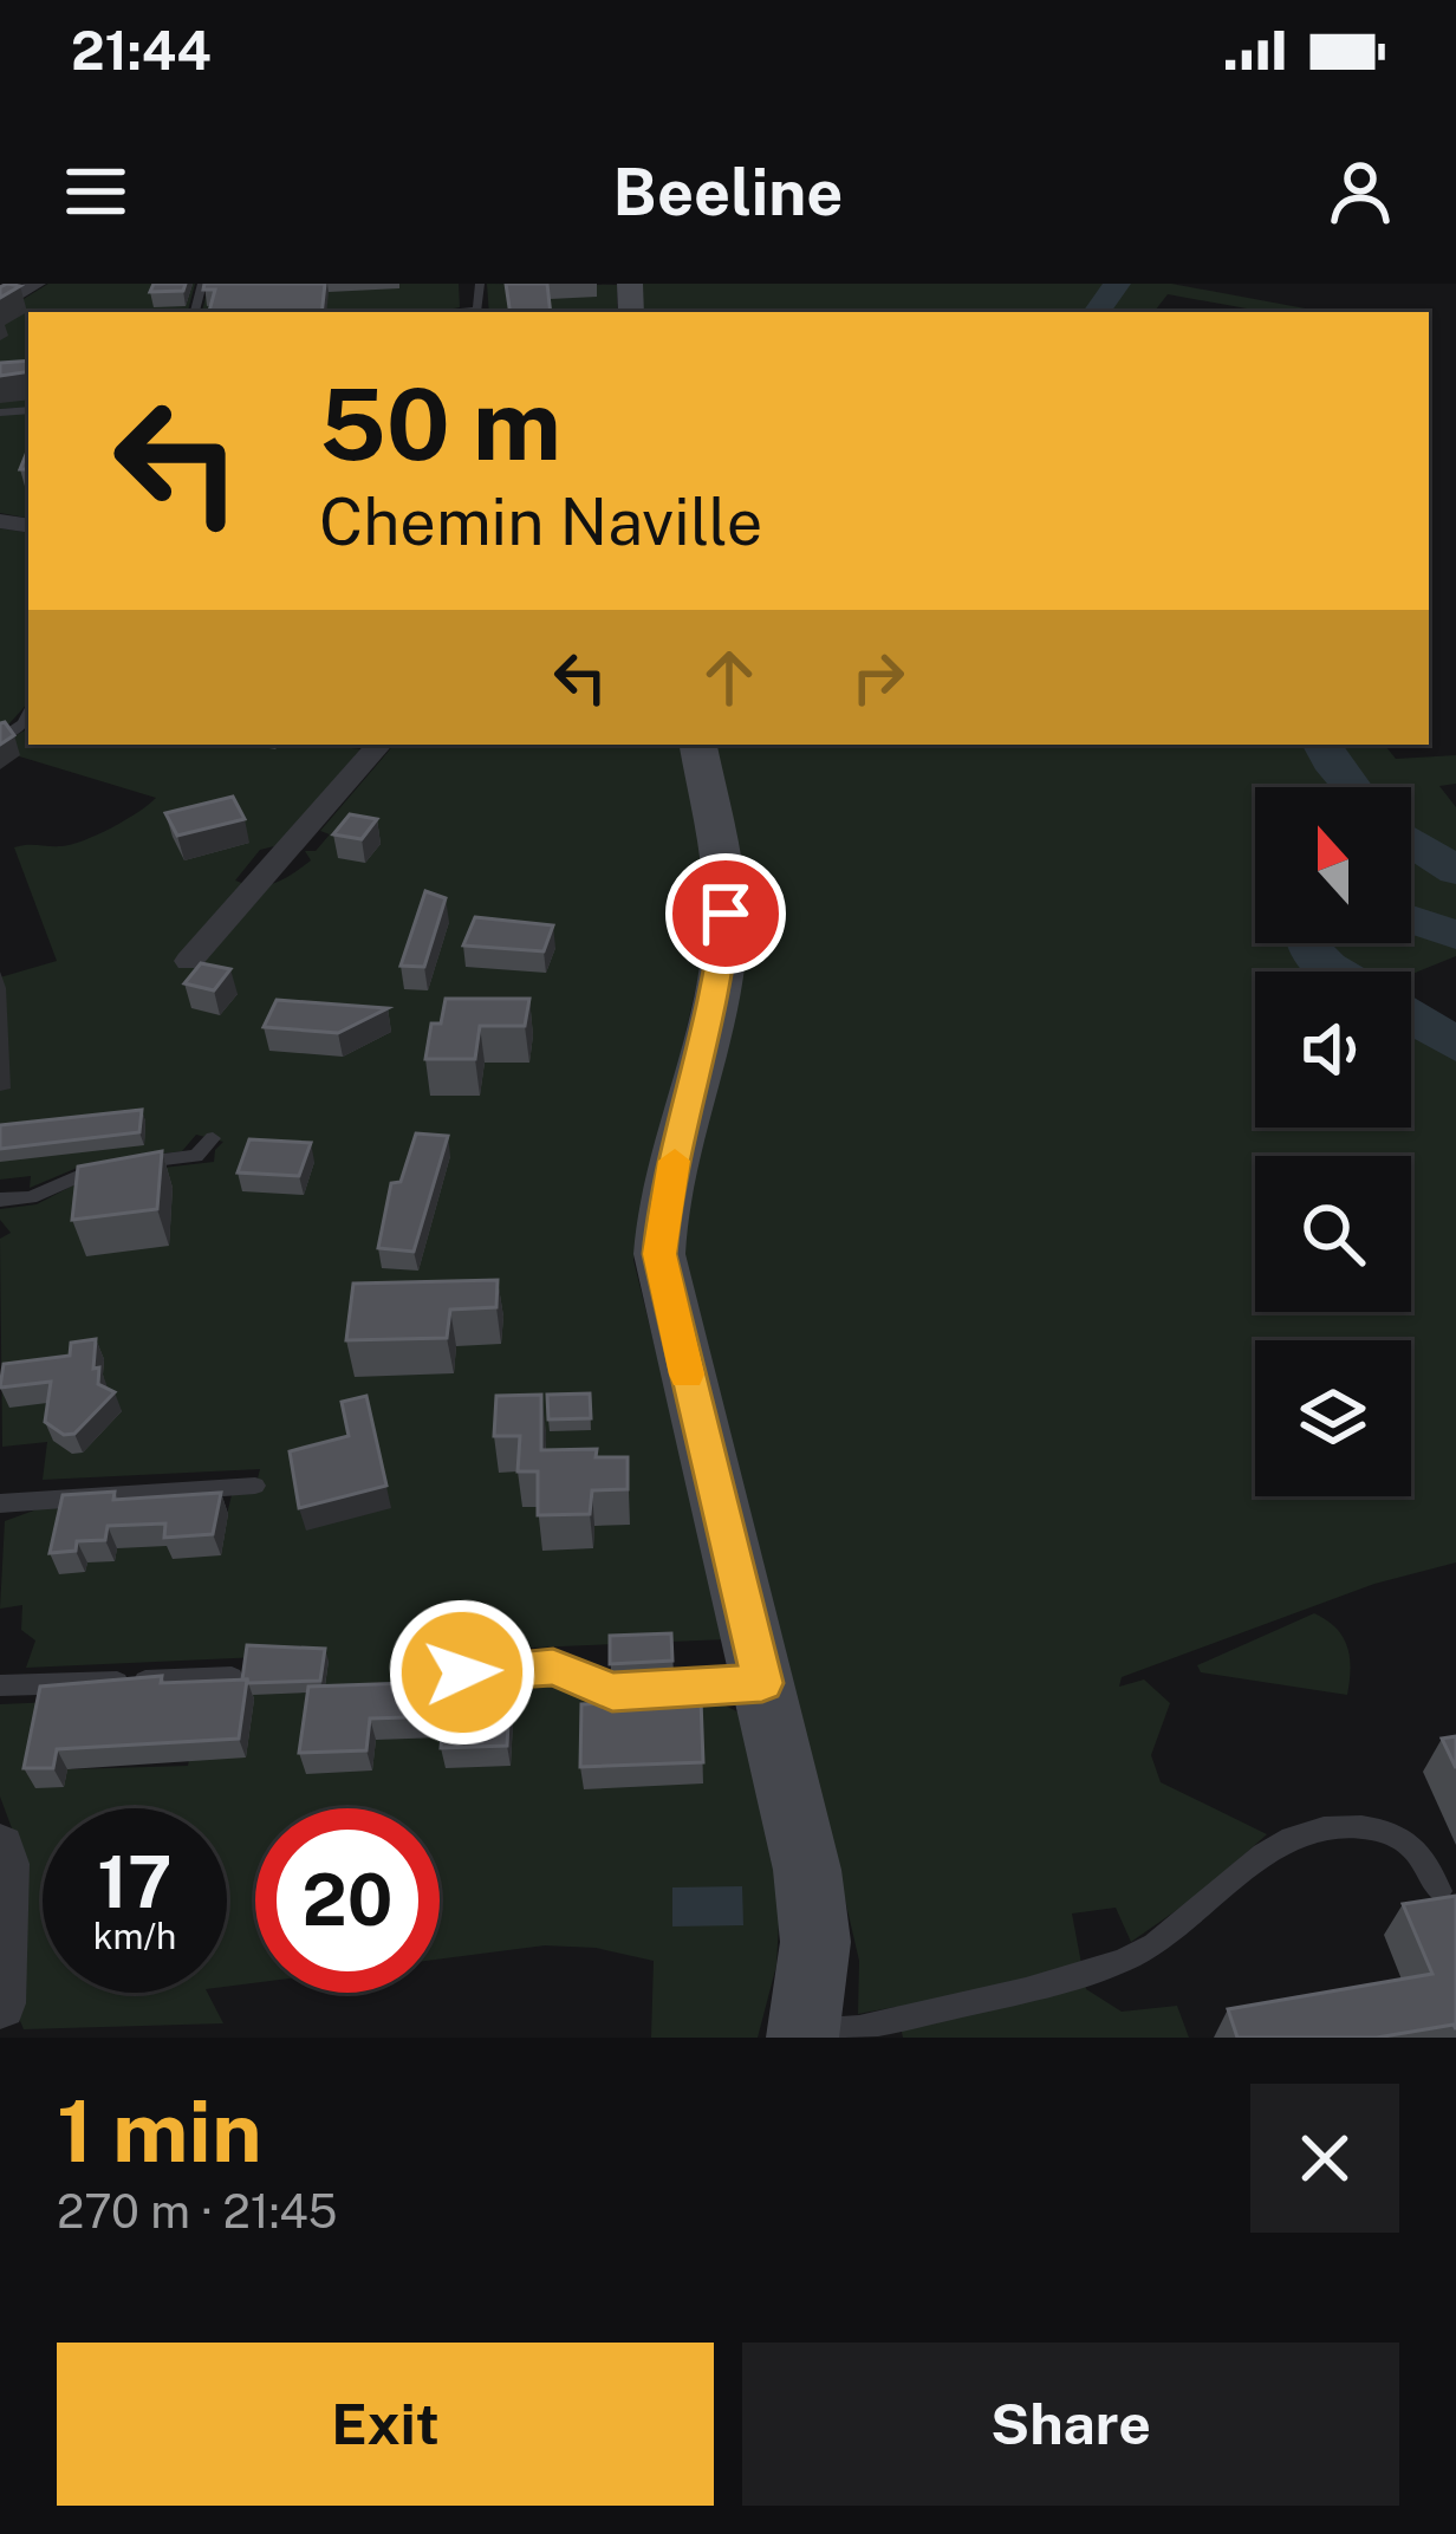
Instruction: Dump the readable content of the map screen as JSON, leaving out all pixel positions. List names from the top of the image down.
{
  "north": "top",
  "page": {
    "status": "21:44",
    "header": "Beeline",
    "turn": ["50 m", "Chemin Naville"],
    "speed": "17 km/h",
    "limit": "20",
    "heading": ["1 min", "270 m · 21:45"],
    "buttons": ["Exit", "Share"]
  }
}
